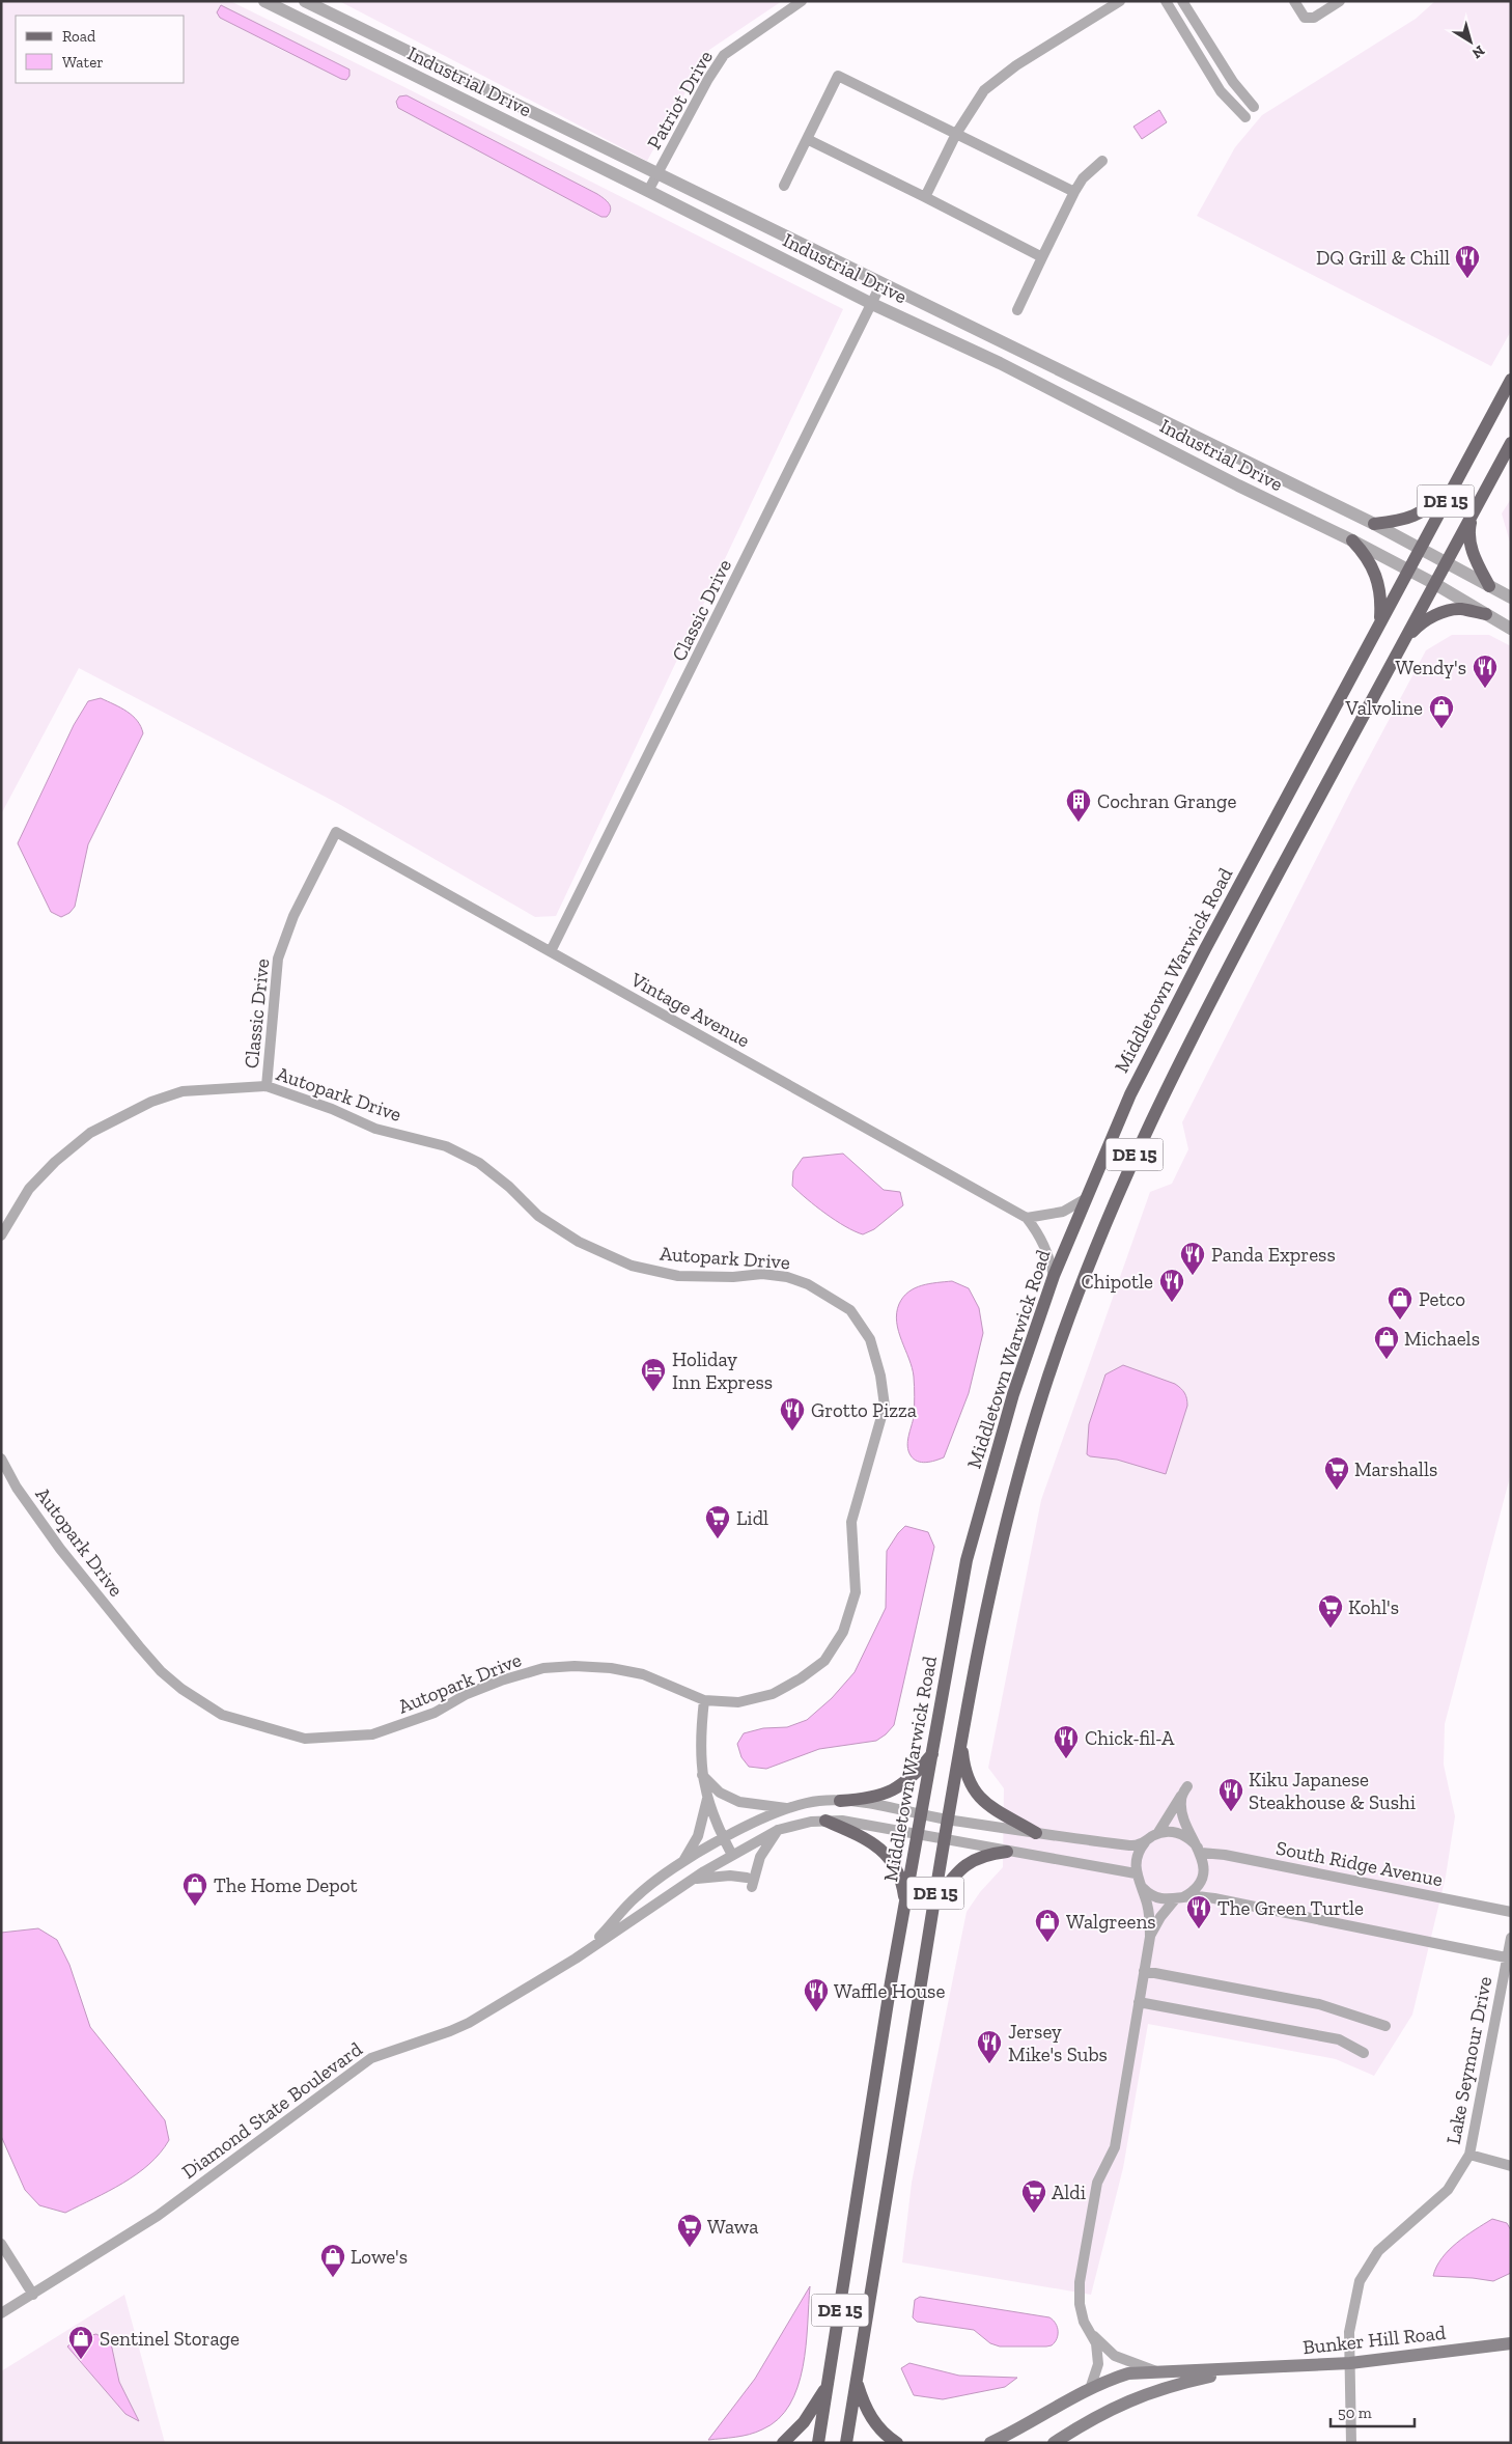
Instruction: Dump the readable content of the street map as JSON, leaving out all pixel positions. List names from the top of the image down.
{
  "streets": {
    "main road": ["DE 15", "Middletown Warwick Road", "Bunker Hill Road"],
    "street": [
      "Industrial Drive",
      "Patriot Drive",
      "Classic Drive",
      "Vintage Avenue",
      "Autopark Drive",
      "South Ridge Avenue",
      "Lake Seymour Drive",
      "Diamond State Boulevard"
    ]
  },
  "crossings": [
    ["Industrial Drive", "Patriot Drive"],
    ["Industrial Drive", "DE 15"],
    ["Industrial Drive", "Classic Drive"],
    ["Industrial Drive", "Middletown Warwick Road"],
    ["DE 15", "Diamond State Boulevard"],
    ["Classic Drive", "Vintage Avenue"],
    ["Classic Drive", "Autopark Drive"],
    ["Middletown Warwick Road", "Vintage Avenue"],
    ["Middletown Warwick Road", "Diamond State Boulevard"],
    ["Lake Seymour Drive", "Bunker Hill Road"]
  ],
  "places": {
    "restaurant": [
      "DQ Grill & Chill",
      "Wendy's",
      "Panda Express",
      "Chipotle",
      "Grotto Pizza",
      "Chick-fil-A",
      "Kiku Japanese Steakhouse & Sushi",
      "The Green Turtle",
      "Waffle House",
      "Jersey Mike's Subs"
    ],
    "shop": [
      "Valvoline",
      "Petco",
      "Michaels",
      "The Home Depot",
      "Walgreens",
      "Lowe's",
      "Sentinel Storage"
    ],
    "building": ["Cochran Grange"],
    "hotel": ["Holiday Inn Express"],
    "supermarket": [
      "Marshalls",
      "Lidl",
      "Kohl's",
      "Aldi",
      "Wawa"
    ]
  },
  "legend": ["Road", "Water"],
  "scale_bar": "50 m",
  "north": "bottom right"
}
